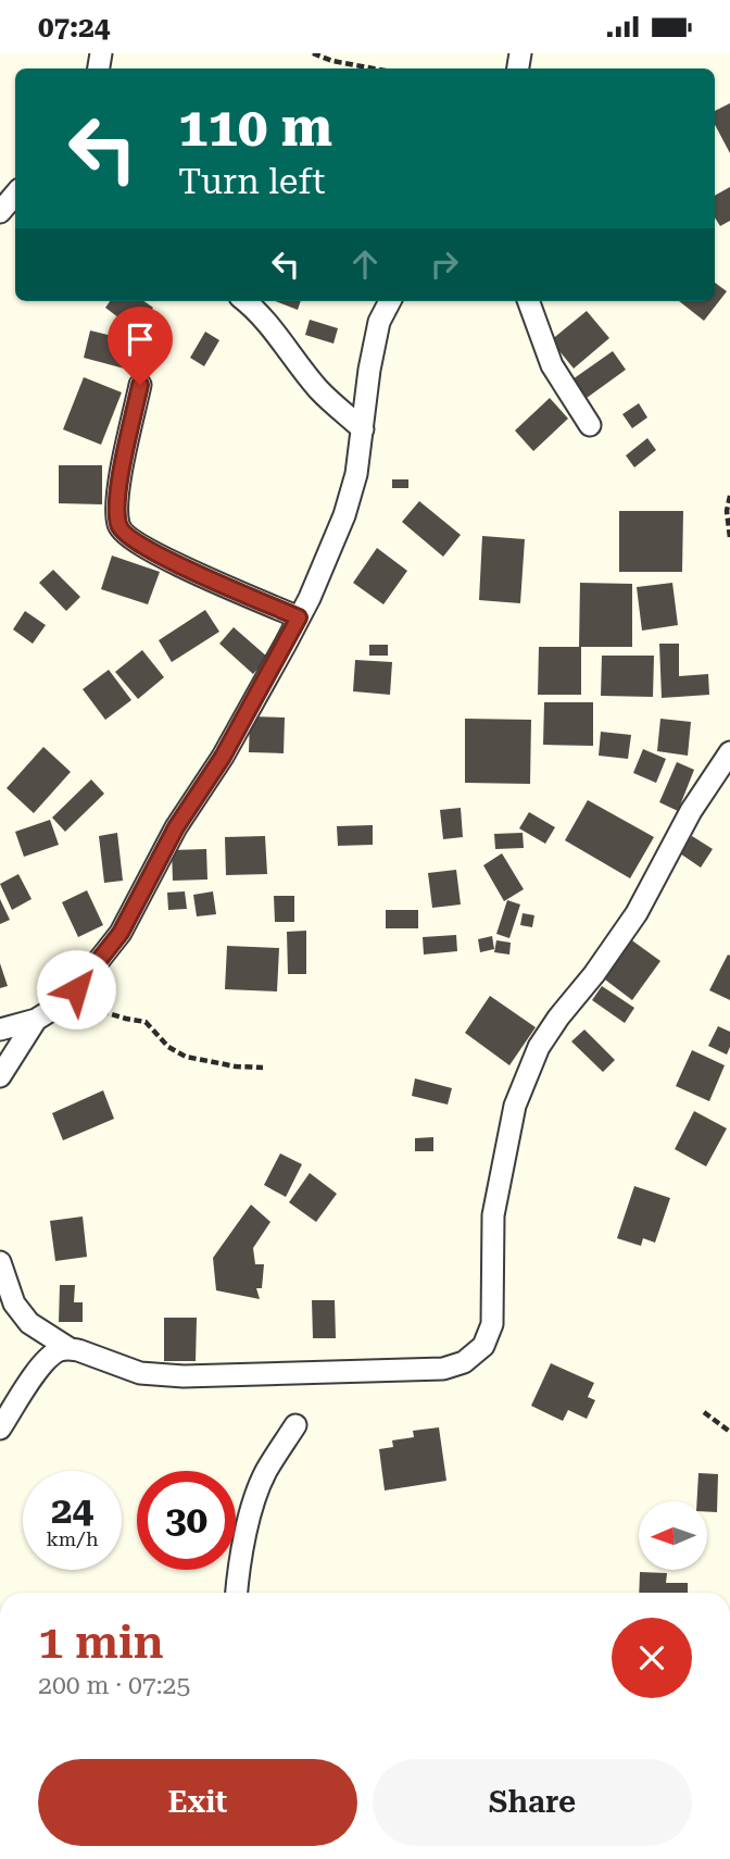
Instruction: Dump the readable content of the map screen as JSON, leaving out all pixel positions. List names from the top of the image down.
{
  "north": "left",
  "page": {
    "status": "07:24",
    "turn": ["110 m", "Turn left"],
    "speed": "24 km/h",
    "limit": "30",
    "heading": ["1 min", "200 m · 07:25"],
    "buttons": ["Exit", "Share"]
  }
}
